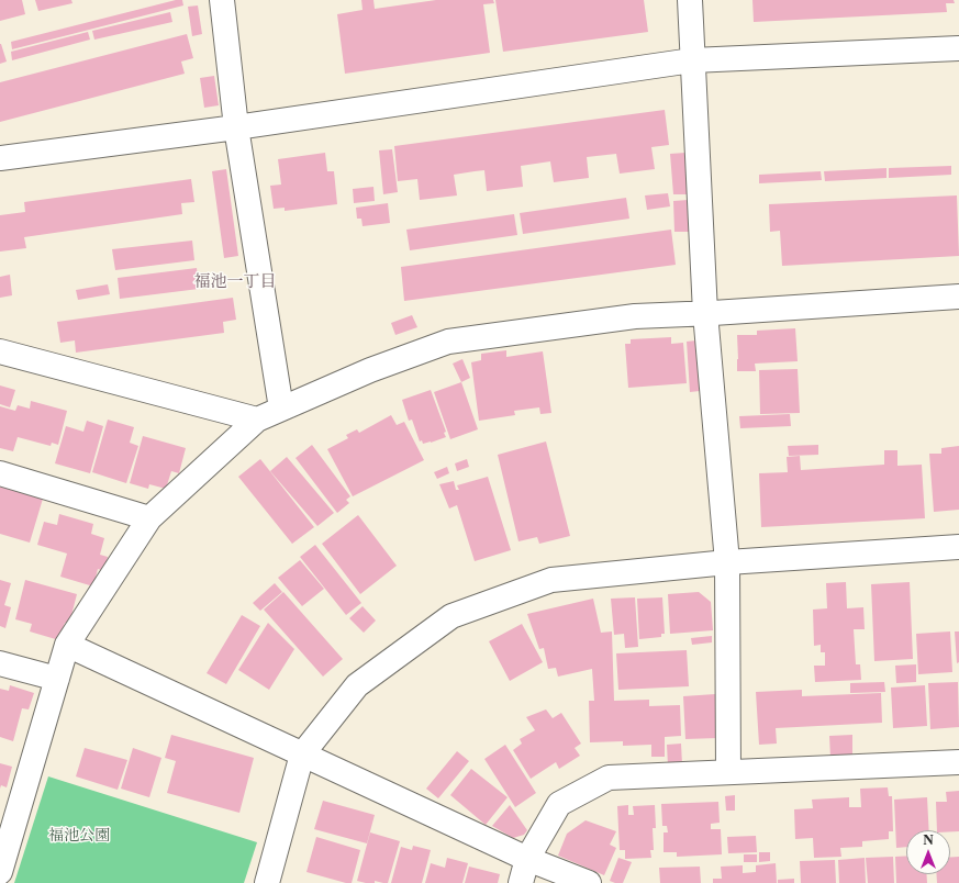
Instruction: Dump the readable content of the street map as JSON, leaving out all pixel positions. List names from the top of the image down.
{
  "districts": ["福池一丁目"],
  "parks": ["福池公園"],
  "north": "top"
}
